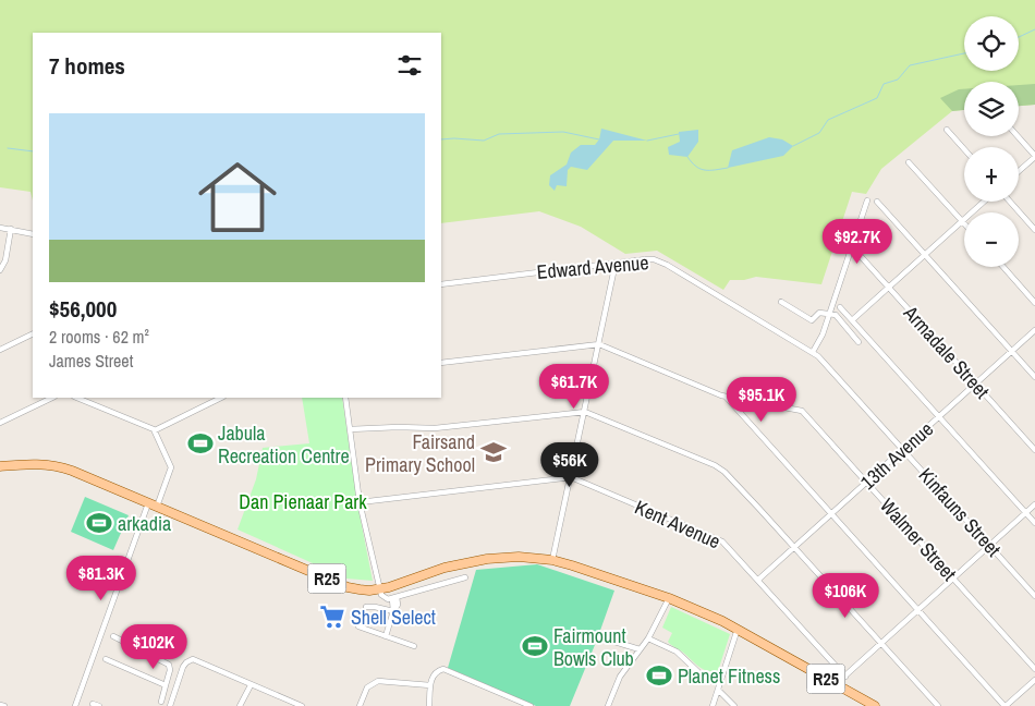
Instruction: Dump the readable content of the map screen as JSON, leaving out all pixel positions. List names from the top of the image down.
{
  "streets": {
    "main road": ["R25"],
    "street": [
      "Edward Avenue",
      "Armadale Street",
      "13th Avenue",
      "Kinfauns Street",
      "Kent Avenue",
      "Walmer Street"
    ]
  },
  "crossings": [
    ["Edward Avenue", "Kinfauns Street"],
    ["Armadale Street", "13th Avenue"],
    ["13th Avenue", "Kinfauns Street"],
    ["13th Avenue", "Kent Avenue"],
    ["13th Avenue", "Walmer Street"]
  ],
  "parks": ["Dan Pienaar Park"],
  "places": {
    "sports": [
      "Jabula Recreation Centre",
      "arkadia",
      "Fairmount Bowls Club",
      "Planet Fitness"
    ],
    "school or university": ["Fairsand Primary School"],
    "supermarket": ["Shell Select"]
  },
  "page": {
    "map_buttons": ["+", "−"],
    "heading": "7 homes",
    "list": [
      {
        "name": "$56,000",
        "note": "2 rooms · 62 m² · James Street"
      }
    ],
    "price": [
      "$92.7K",
      "$61.7K",
      "$95.1K",
      "$56K",
      "$81.3K",
      "$106K",
      "$102K"
    ]
  }
}
